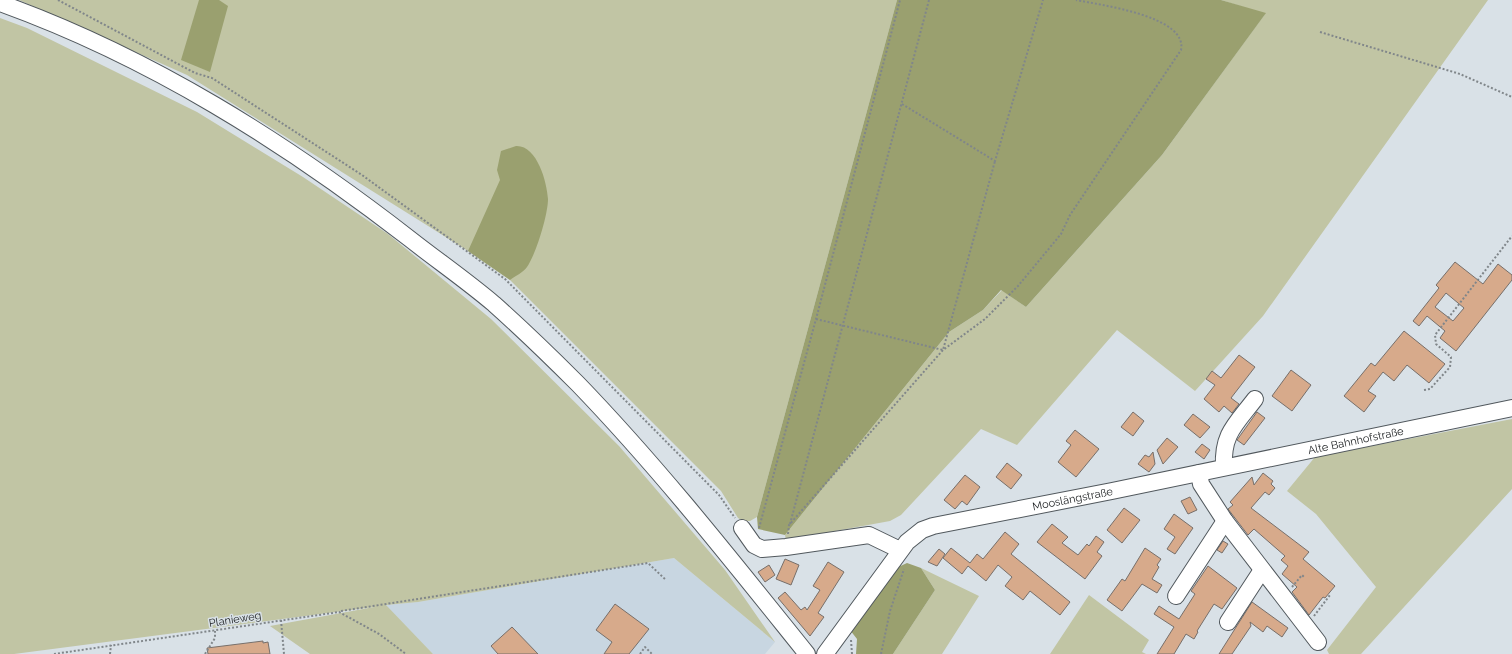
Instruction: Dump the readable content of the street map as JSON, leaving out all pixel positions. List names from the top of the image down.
{
  "streets": {
    "street": ["Alte Bahnhofstraße", "Mooslängstraße"],
    "path": ["Planieweg"]
  },
  "crossings": [
    ["Alte Bahnhofstraße", "Mooslängstraße"]
  ]
}
